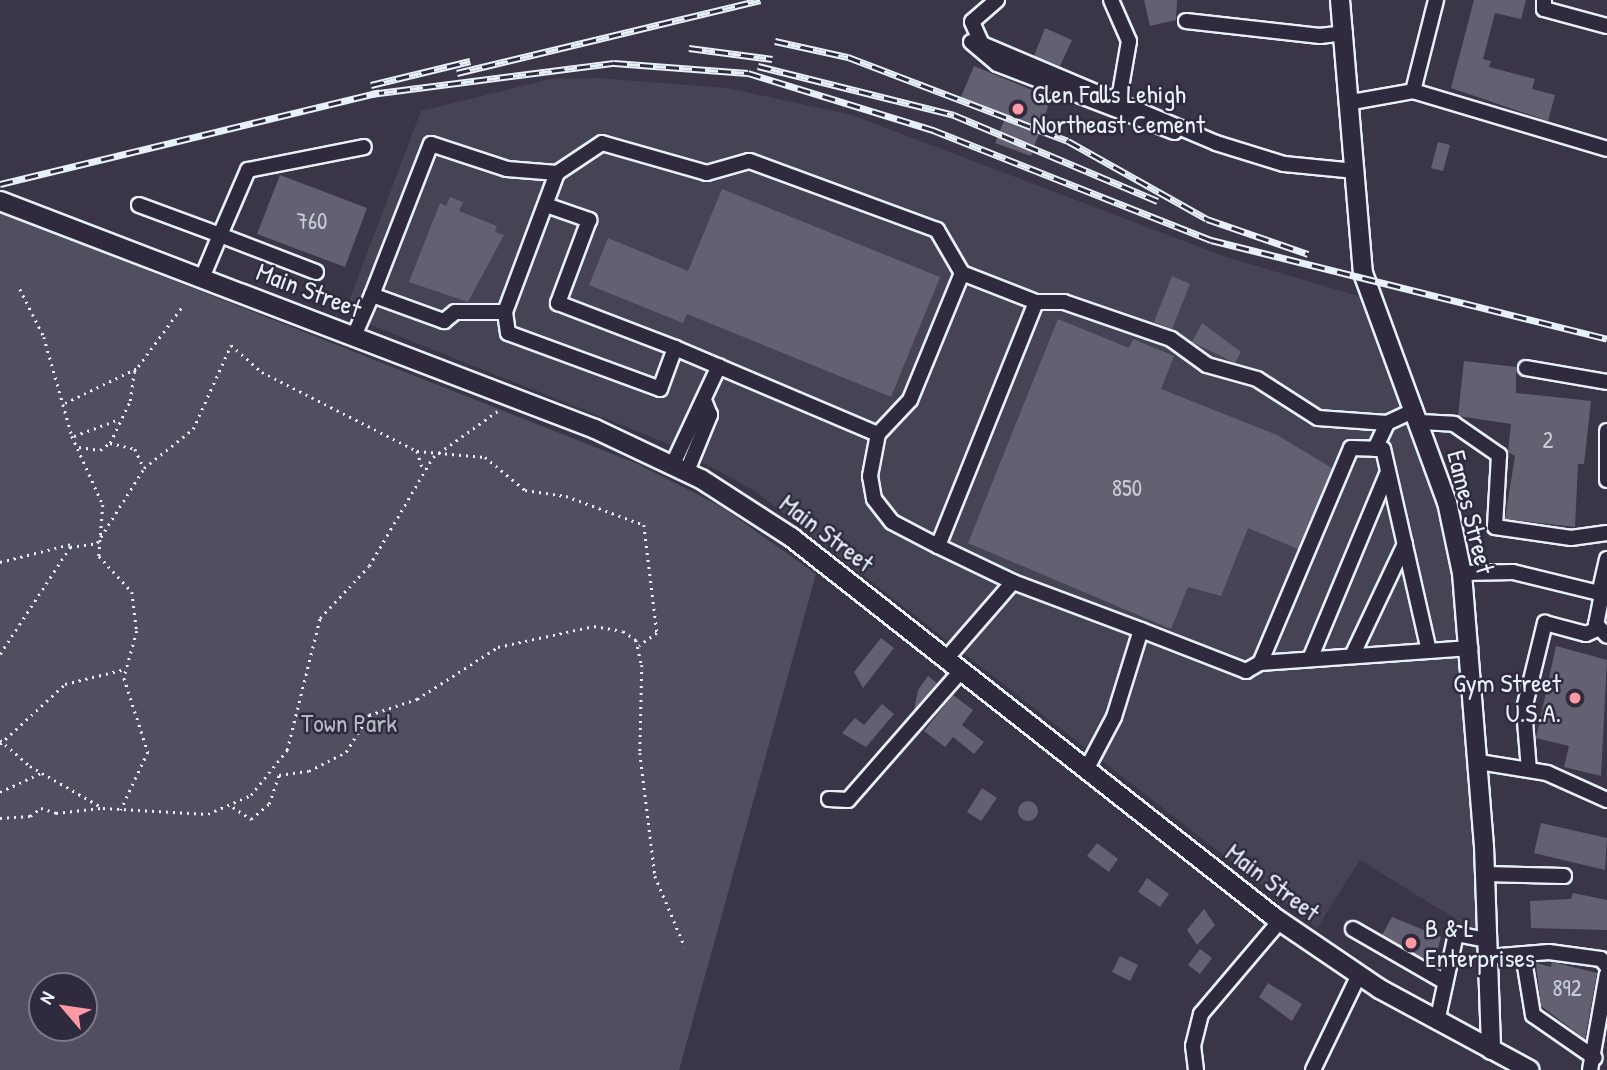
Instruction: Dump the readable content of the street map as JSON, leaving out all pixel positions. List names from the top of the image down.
{
  "streets": {
    "main road": ["Main Street", "Eames Street"]
  },
  "crossings": [
    ["Main Street", "Eames Street"]
  ],
  "parks": ["Town Park"],
  "places": ["Glen Falls Lehigh Northeast Cement", "Gym Street U.S.A.", "B & L Enterprises"],
  "house_numbers": [
    "760",
    "2",
    "850",
    "892"
  ],
  "north": "top left"
}
